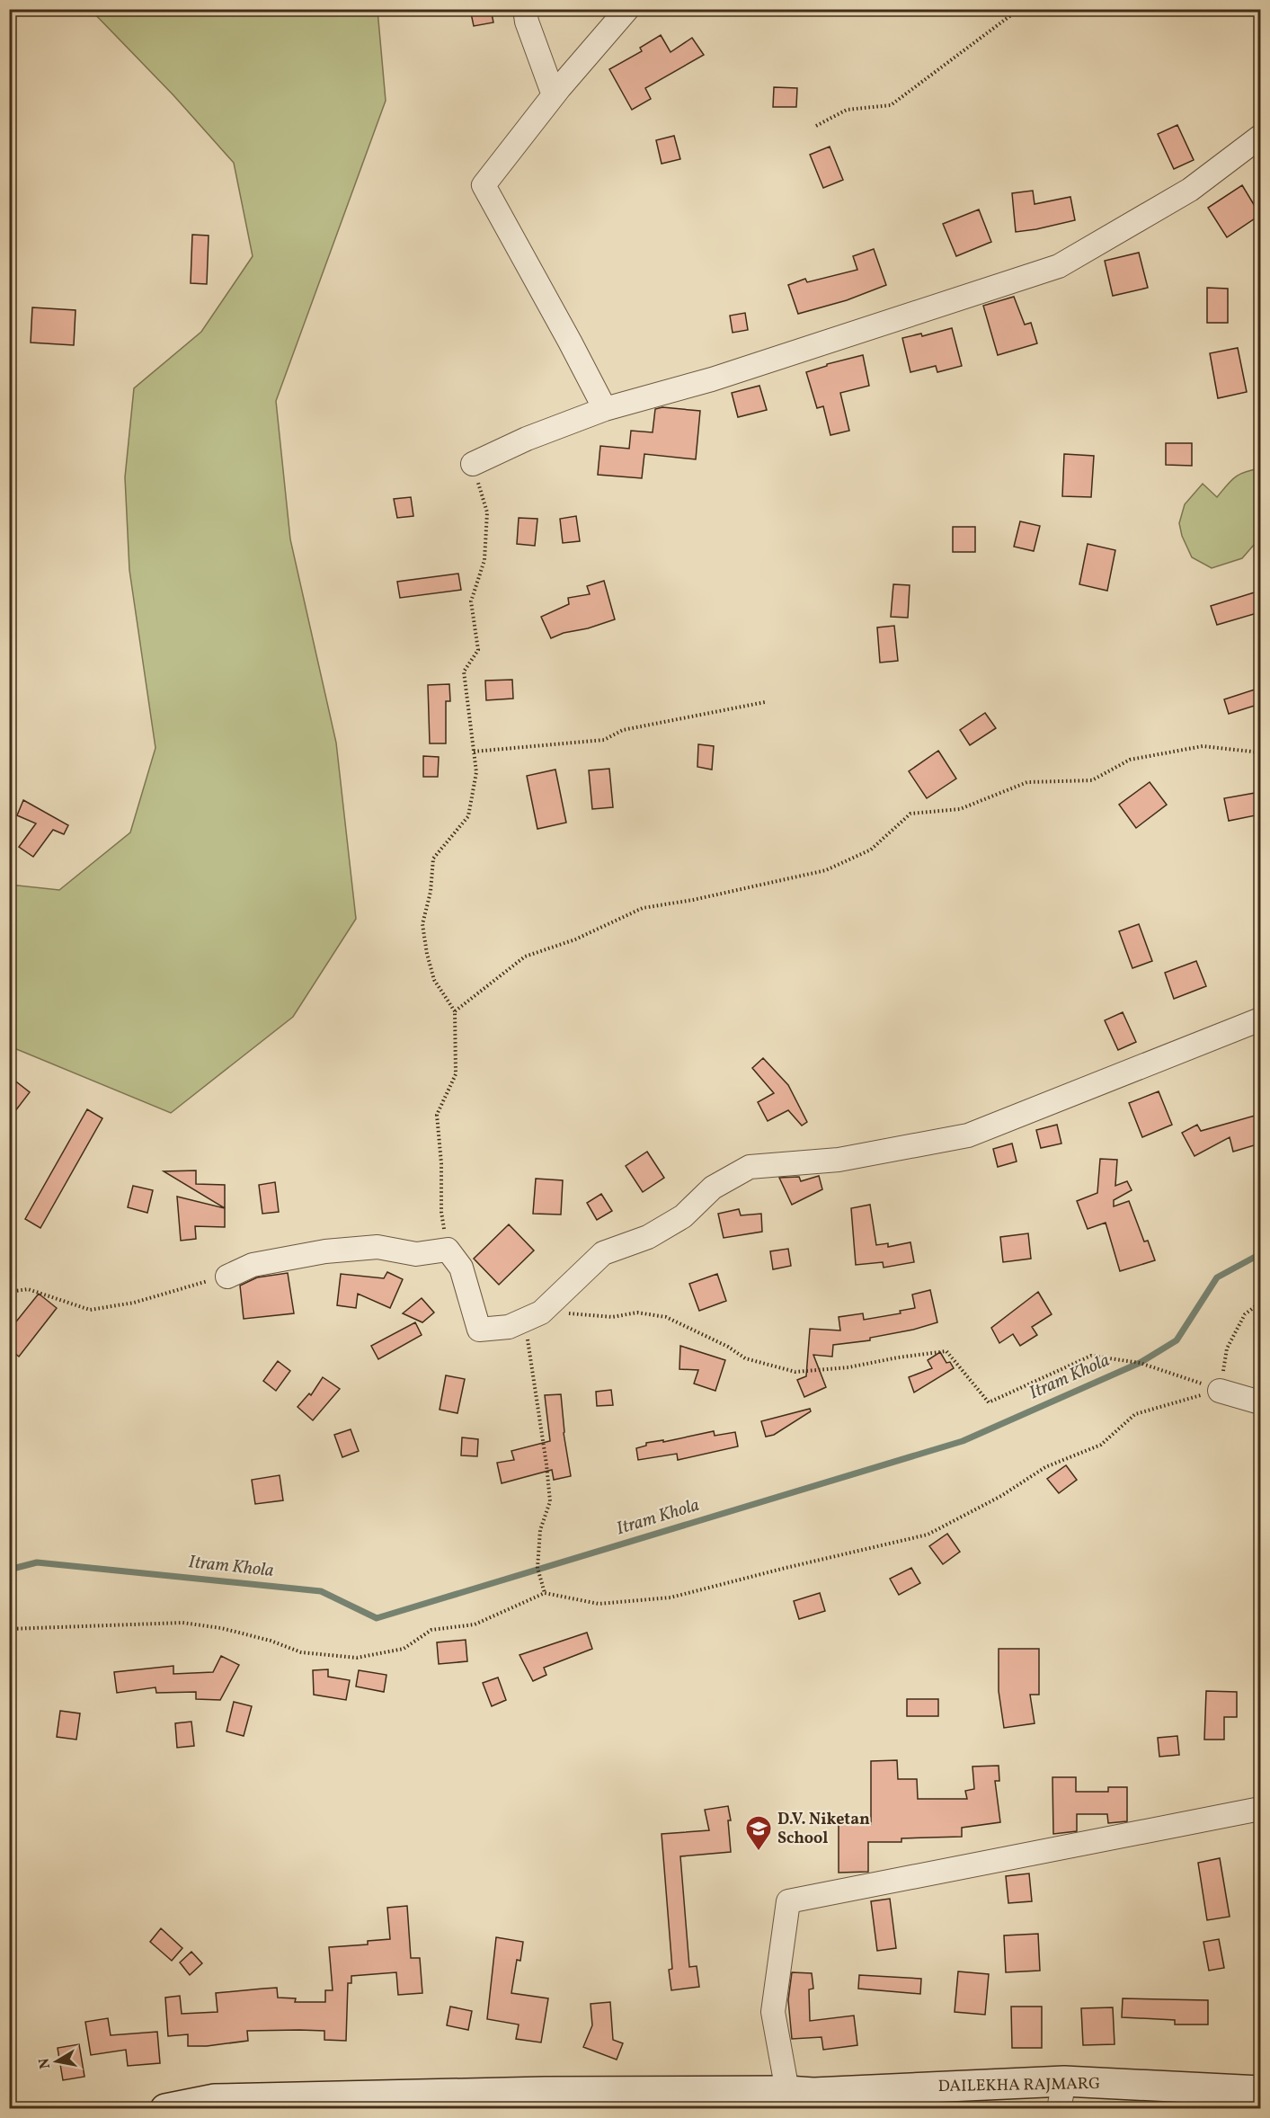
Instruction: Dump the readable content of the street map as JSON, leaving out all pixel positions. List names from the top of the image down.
{
  "streets": {
    "main road": ["DAILEKHA RAJMARG"]
  },
  "water": ["Itram Khola"],
  "places": {
    "school or university": ["D.V. Niketan School"]
  },
  "north": "left"
}
